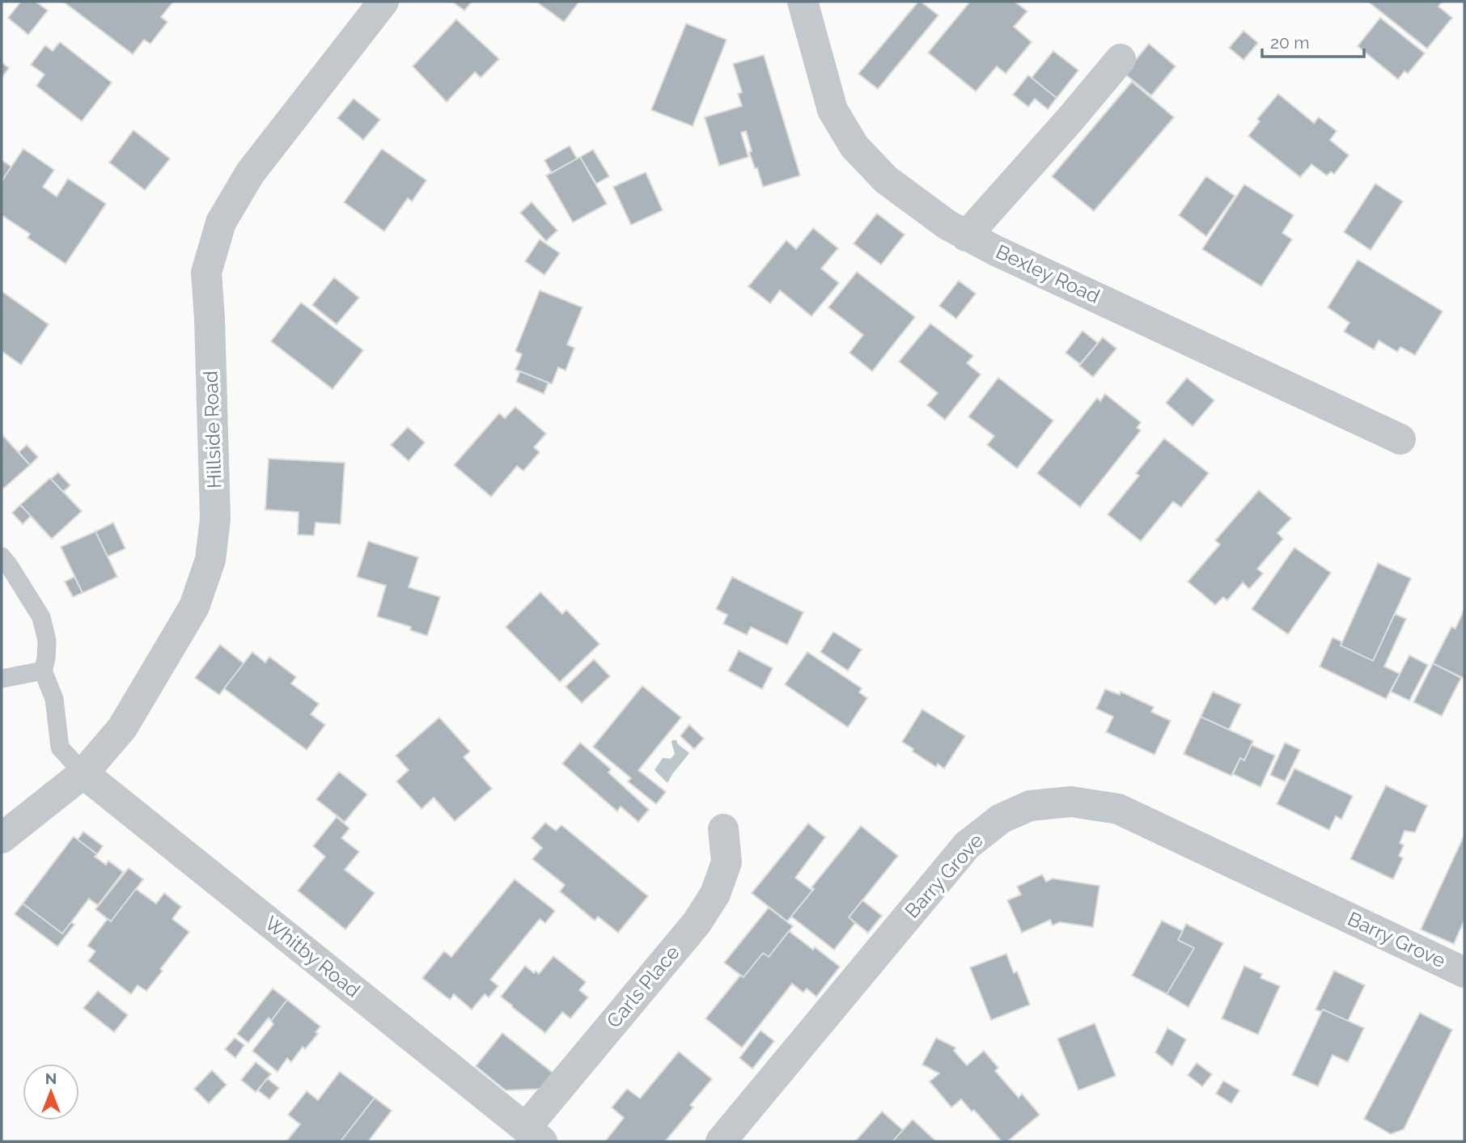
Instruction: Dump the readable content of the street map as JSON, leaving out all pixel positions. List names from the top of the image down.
{
  "streets": {
    "street": [
      "Bexley Road",
      "Hillside Road",
      "Barry Grove",
      "Whitby Road",
      "Carls Place"
    ]
  },
  "crossings": [
    ["Hillside Road", "Whitby Road"],
    ["Whitby Road", "Carls Place"]
  ],
  "scale_bar": "20 m",
  "north": "top"
}
